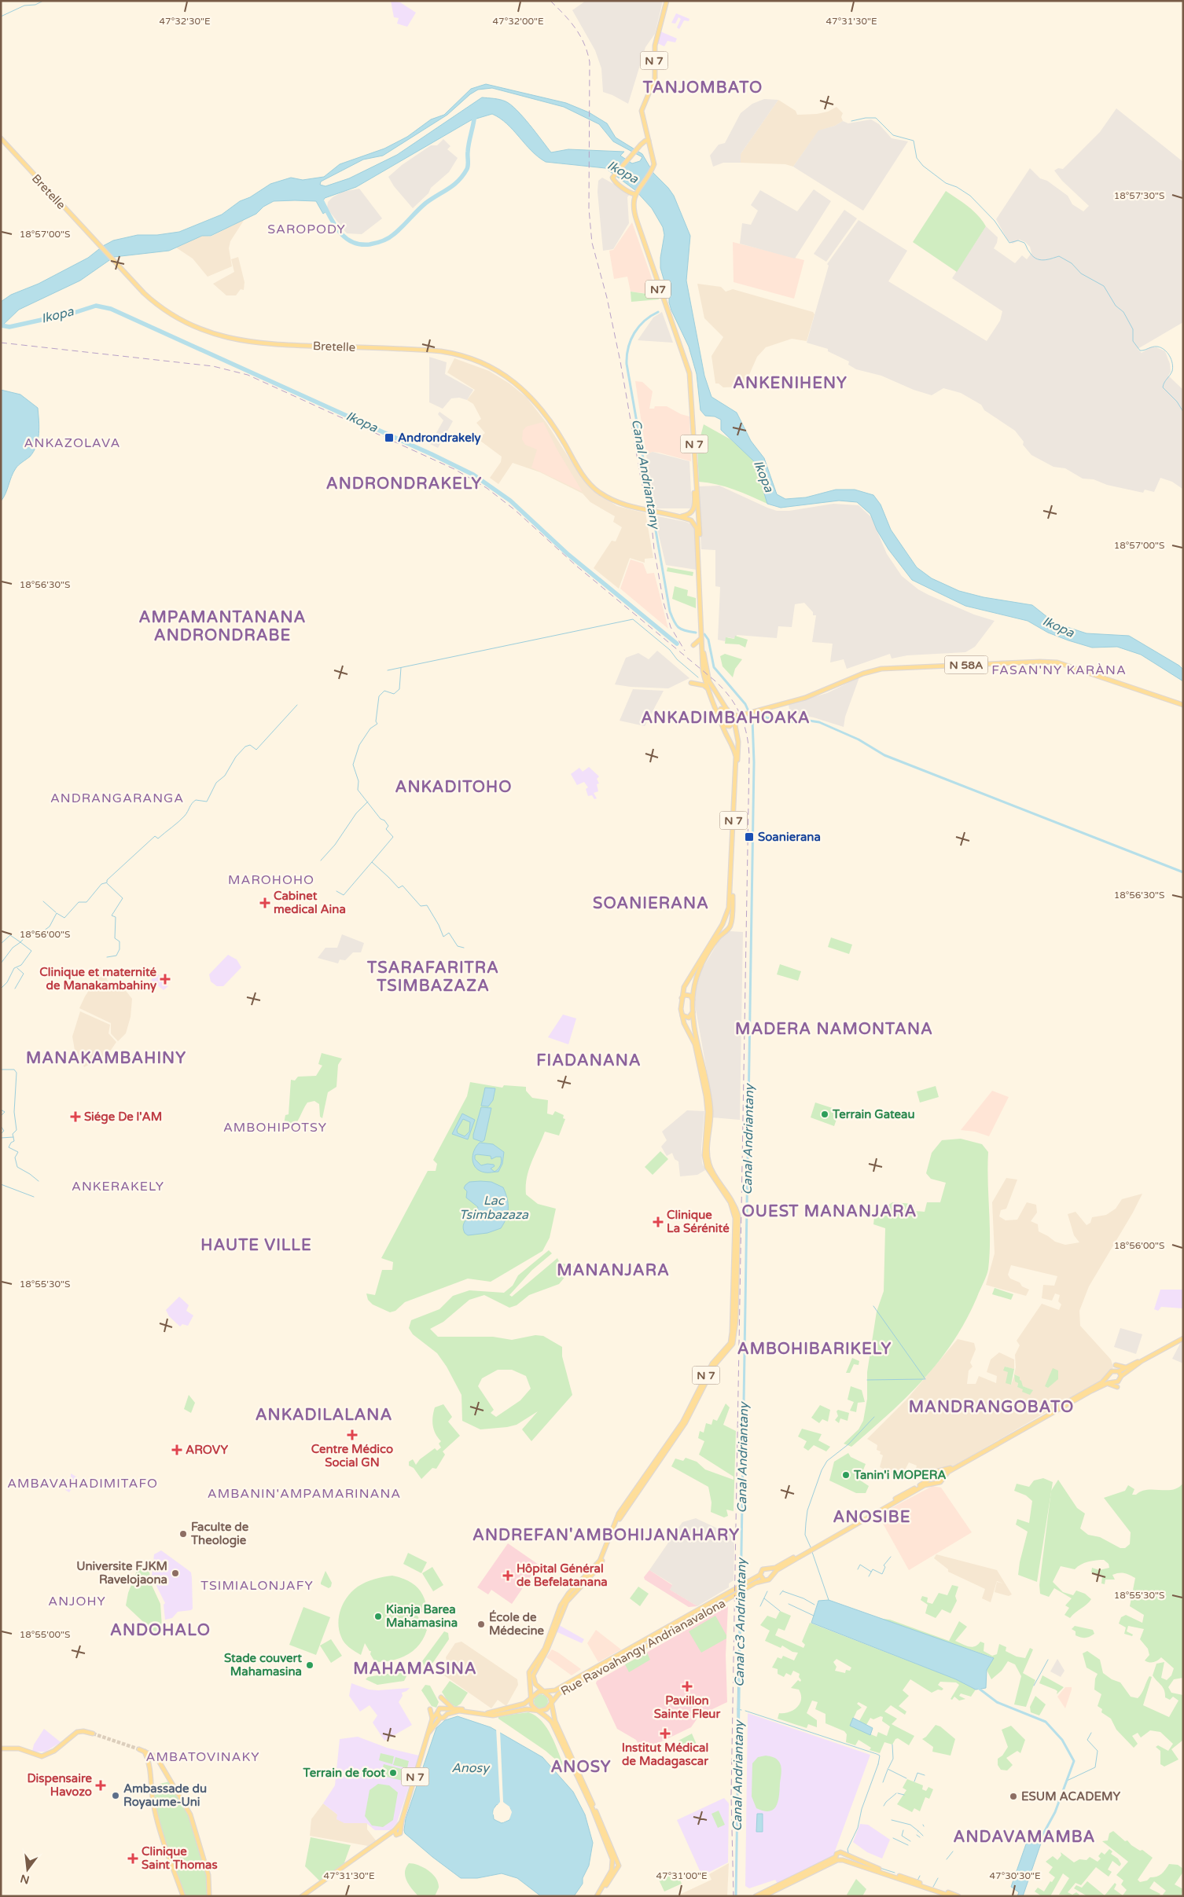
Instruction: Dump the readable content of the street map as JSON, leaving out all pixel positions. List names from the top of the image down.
{
  "streets": {
    "main road": [
      "N 7",
      "Bretelle",
      "N7",
      "N 58A",
      "Rue Ravoahangy Andrianavalona"
    ]
  },
  "crossings": [
    ["N 7", "Bretelle"],
    ["N 7", "N7"],
    ["N 7", "Rue Ravoahangy Andrianavalona"]
  ],
  "districts": [
    "TANJOMBATO",
    "SAROPODY",
    "ANKENIHENY",
    "ANKAZOLAVA",
    "ANDRONDRAKELY",
    "AMPAMANTANANA ANDRONDRABE",
    "FASAN'NY KARÀNA",
    "ANKADIMBAHOAKA",
    "ANKADITOHO",
    "ANDRANGARANGA",
    "MAROHOHO",
    "SOANIERANA",
    "TSARAFARITRA TSIMBAZAZA",
    "MADERA NAMONTANA",
    "MANAKAMBAHINY",
    "FIADANANA",
    "AMBOHIPOTSY",
    "ANKERAKELY",
    "OUEST MANANJARA",
    "HAUTE VILLE",
    "MANANJARA",
    "AMBOHIBARIKELY",
    "MANDRANGOBATO",
    "ANKADILALANA",
    "AMBAVAHADIMITAFO",
    "AMBANIN'AMPAMARINANA",
    "ANOSIBE",
    "ANDREFAN'AMBOHIJANAHARY",
    "TSIMIALONJAFY",
    "ANJOHY",
    "ANDOHALO",
    "MAHAMASINA",
    "AMBATOVINAKY",
    "ANOSY",
    "ANDAVAMAMBA"
  ],
  "water": [
    "Ikopa",
    "Canal Andriantany",
    "Lac Tsimbazaza",
    "Canal c3 Andriantany",
    "Anosy"
  ],
  "places": {
    "transit": ["Androndrakely", "Soanierana"],
    "health": [
      "Cabinet medical Aina",
      "Clinique et maternité de Manakambahiny",
      "Siége De l'AM",
      "Clinique La Sérénité",
      "Centre Médico Social GN",
      "AROVY",
      "Hôpital Général de Befelatanana",
      "Pavillon Sainte Fleur",
      "Institut Médical de Madagascar",
      "Dispensaire Havozo",
      "Clinique Saint Thomas"
    ],
    "other": [
      "Terrain Gateau",
      "Tanin'i MOPERA",
      "Faculte de Theologie",
      "Universite FJKM Ravelojaona",
      "Kianja Barea Mahamasina",
      "École de Médecine",
      "Stade couvert Mahamasina",
      "Terrain de foot",
      "Ambassade du Royaume-Uni",
      "ESUM ACADEMY"
    ]
  },
  "north": "bottom",
  "coordinates": [
    "47°32'30\"E",
    "47°32'00\"E",
    "47°31'30\"E",
    "18°57'30\"S",
    "18°57'00\"S",
    "18°56'30\"S",
    "18°56'00\"S",
    "18°55'30\"S",
    "18°55'00\"S",
    "47°31'00\"E",
    "47°30'30\"E"
  ]
}
